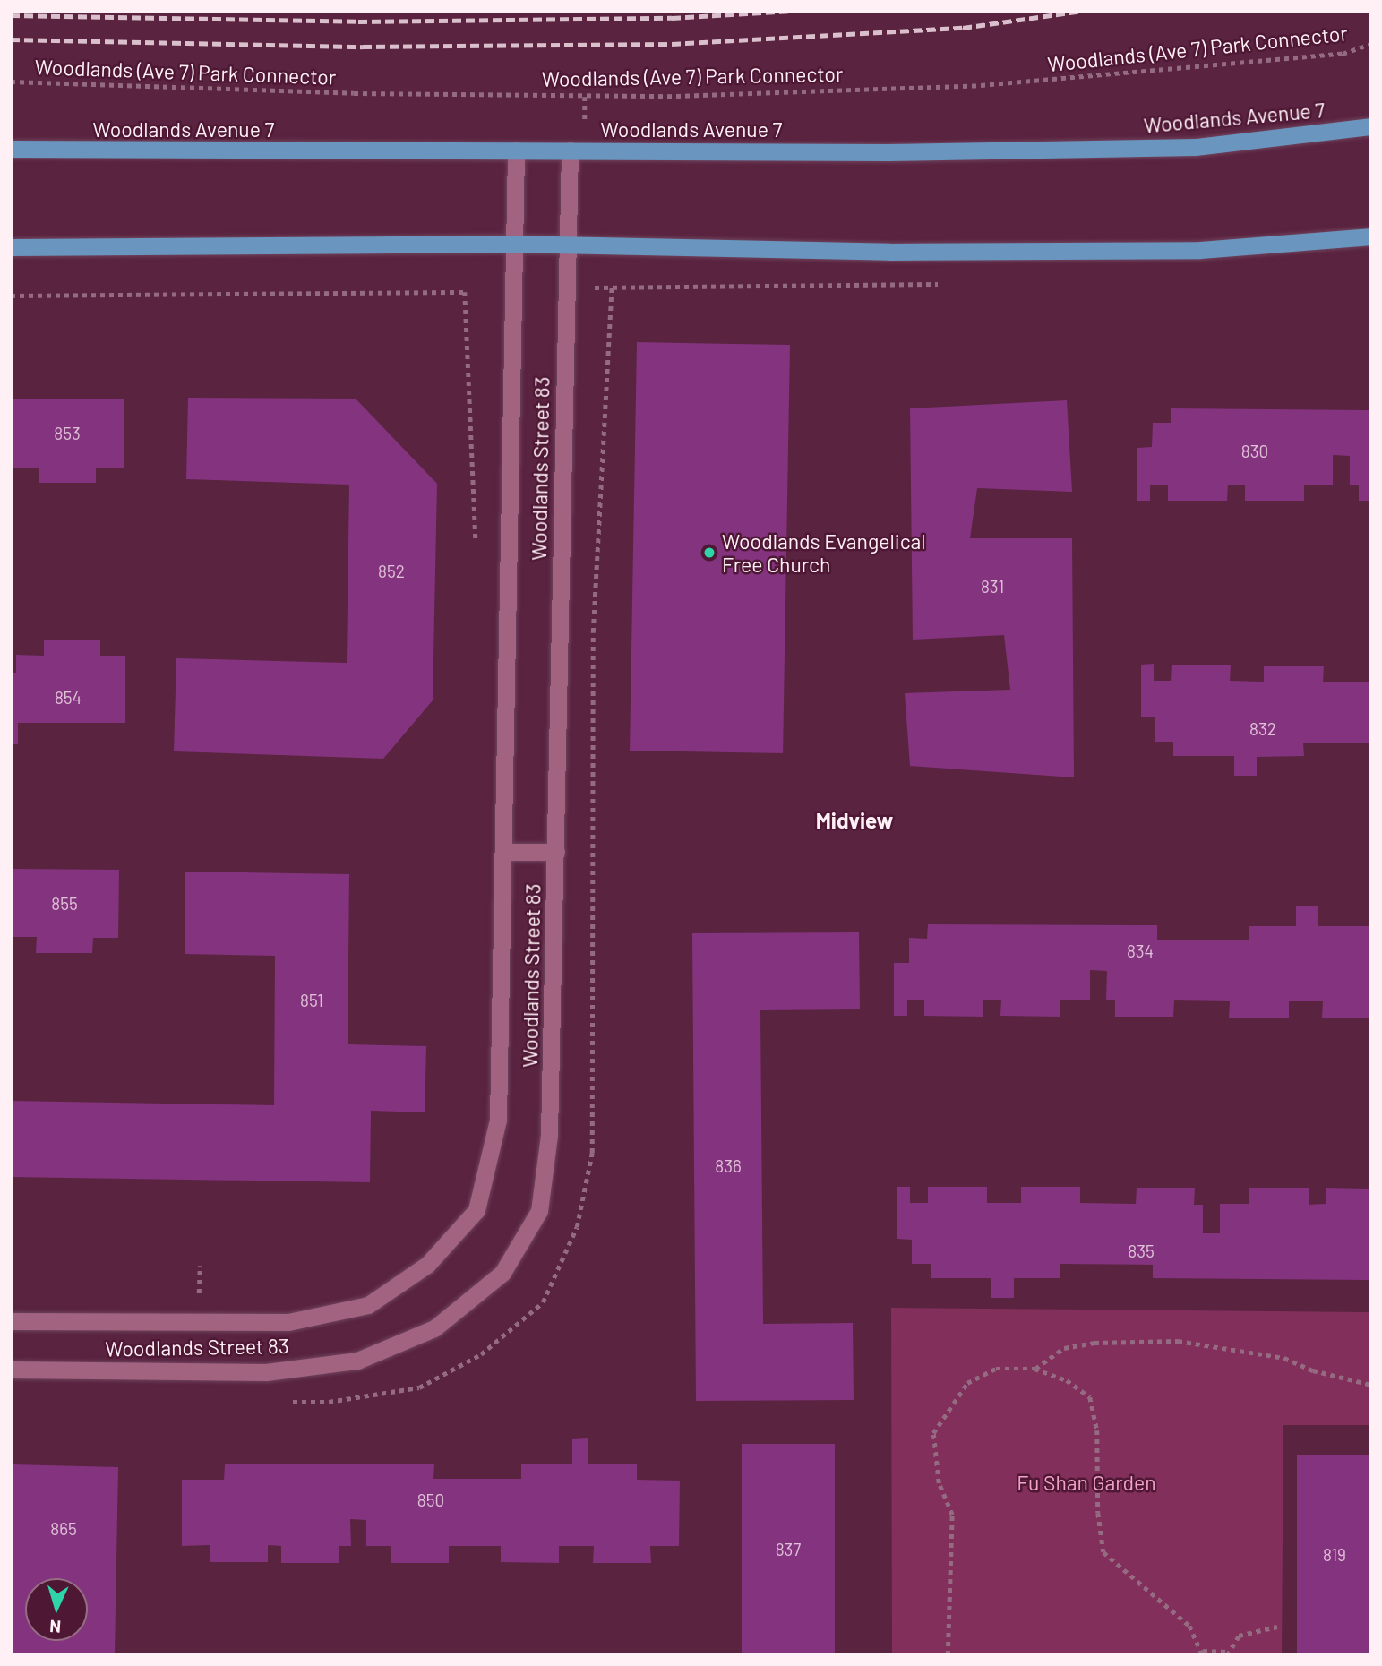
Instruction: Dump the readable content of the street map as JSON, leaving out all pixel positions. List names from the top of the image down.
{
  "streets": {
    "main road": ["Woodlands Avenue 7"],
    "street": ["Woodlands Street 83"],
    "path": ["Woodlands (Ave 7) Park Connector"]
  },
  "crossings": [
    ["Woodlands Avenue 7", "Woodlands Street 83"]
  ],
  "districts": ["Midview"],
  "parks": ["Fu Shan Garden"],
  "places": ["Woodlands Evangelical Free Church"],
  "house_numbers": [
    "853",
    "830",
    "852",
    "831",
    "854",
    "832",
    "855",
    "834",
    "851",
    "836",
    "835",
    "850",
    "865",
    "837",
    "819"
  ],
  "north": "bottom"
}
